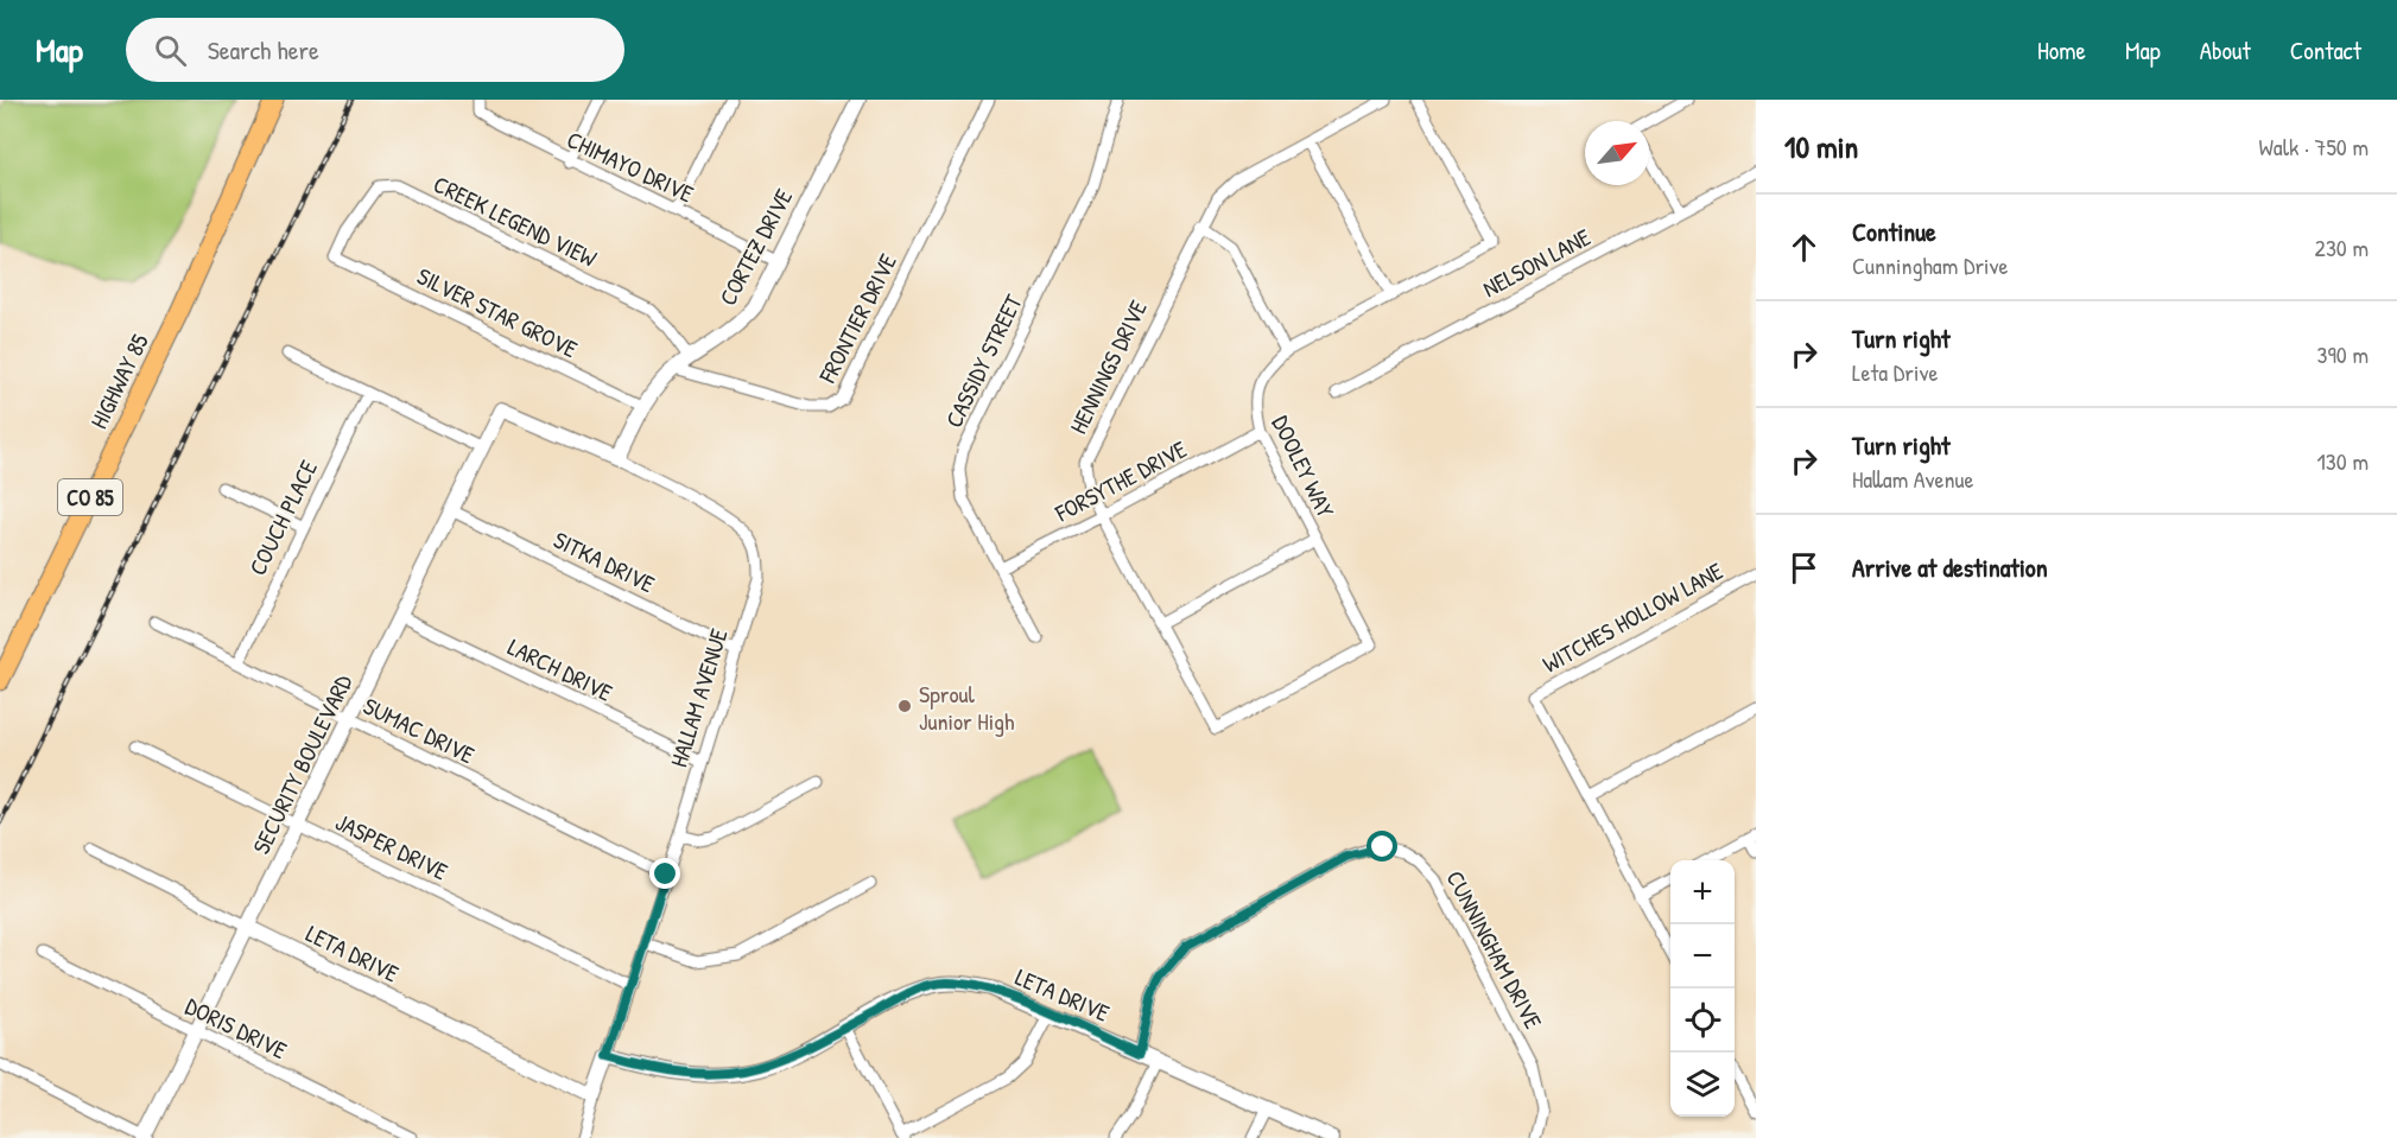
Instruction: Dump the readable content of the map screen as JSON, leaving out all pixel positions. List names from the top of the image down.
{
  "streets": {
    "main road": ["HIGHWAY 85", "CO 85"],
    "street": [
      "CHIMAYO DRIVE",
      "CREEK LEGEND VIEW",
      "CORTEZ DRIVE",
      "NELSON LANE",
      "SILVER STAR GROVE",
      "FRONTIER DRIVE",
      "CASSIDY STREET",
      "HENNINGS DRIVE",
      "DOOLEY WAY",
      "FORSYTHE DRIVE",
      "COUCH PLACE",
      "SITKA DRIVE",
      "WITCHES HOLLOW LANE",
      "LARCH DRIVE",
      "HALLAM AVENUE",
      "SUMAC DRIVE",
      "SECURITY BOULEVARD",
      "JASPER DRIVE",
      "CUNNINGHAM DRIVE",
      "LETA DRIVE",
      "DORIS DRIVE"
    ]
  },
  "crossings": [
    ["CHIMAYO DRIVE", "CORTEZ DRIVE"],
    ["CREEK LEGEND VIEW", "CORTEZ DRIVE"],
    ["CREEK LEGEND VIEW", "SILVER STAR GROVE"],
    ["CORTEZ DRIVE", "SILVER STAR GROVE"],
    ["CORTEZ DRIVE", "FRONTIER DRIVE"],
    ["CORTEZ DRIVE", "HALLAM AVENUE"],
    ["CASSIDY STREET", "FORSYTHE DRIVE"],
    ["HENNINGS DRIVE", "DOOLEY WAY"],
    ["HENNINGS DRIVE", "FORSYTHE DRIVE"],
    ["DOOLEY WAY", "FORSYTHE DRIVE"],
    ["COUCH PLACE", "SUMAC DRIVE"],
    ["SITKA DRIVE", "HALLAM AVENUE"],
    ["SITKA DRIVE", "SECURITY BOULEVARD"],
    ["LARCH DRIVE", "HALLAM AVENUE"],
    ["LARCH DRIVE", "SECURITY BOULEVARD"],
    ["HALLAM AVENUE", "SUMAC DRIVE"],
    ["HALLAM AVENUE", "SECURITY BOULEVARD"],
    ["HALLAM AVENUE", "JASPER DRIVE"],
    ["HALLAM AVENUE", "LETA DRIVE"],
    ["SUMAC DRIVE", "SECURITY BOULEVARD"],
    ["SECURITY BOULEVARD", "JASPER DRIVE"],
    ["SECURITY BOULEVARD", "LETA DRIVE"],
    ["SECURITY BOULEVARD", "DORIS DRIVE"],
    ["CUNNINGHAM DRIVE", "LETA DRIVE"]
  ],
  "places": ["Sproul Junior High"],
  "north": "top right",
  "page": {
    "header": "Map",
    "search": "Search here",
    "nav": [
      "Home",
      "Map",
      "About",
      "Contact"
    ],
    "heading": ["10 min", "Walk · 750 m"],
    "list": [
      ["Continue", "Cunningham Drive", "230 m"],
      ["Turn right", "Leta Drive", "390 m"],
      ["Turn right", "Hallam Avenue", "130 m"],
      "Arrive at destination"
    ],
    "map_buttons": ["+", "−"]
  }
}
